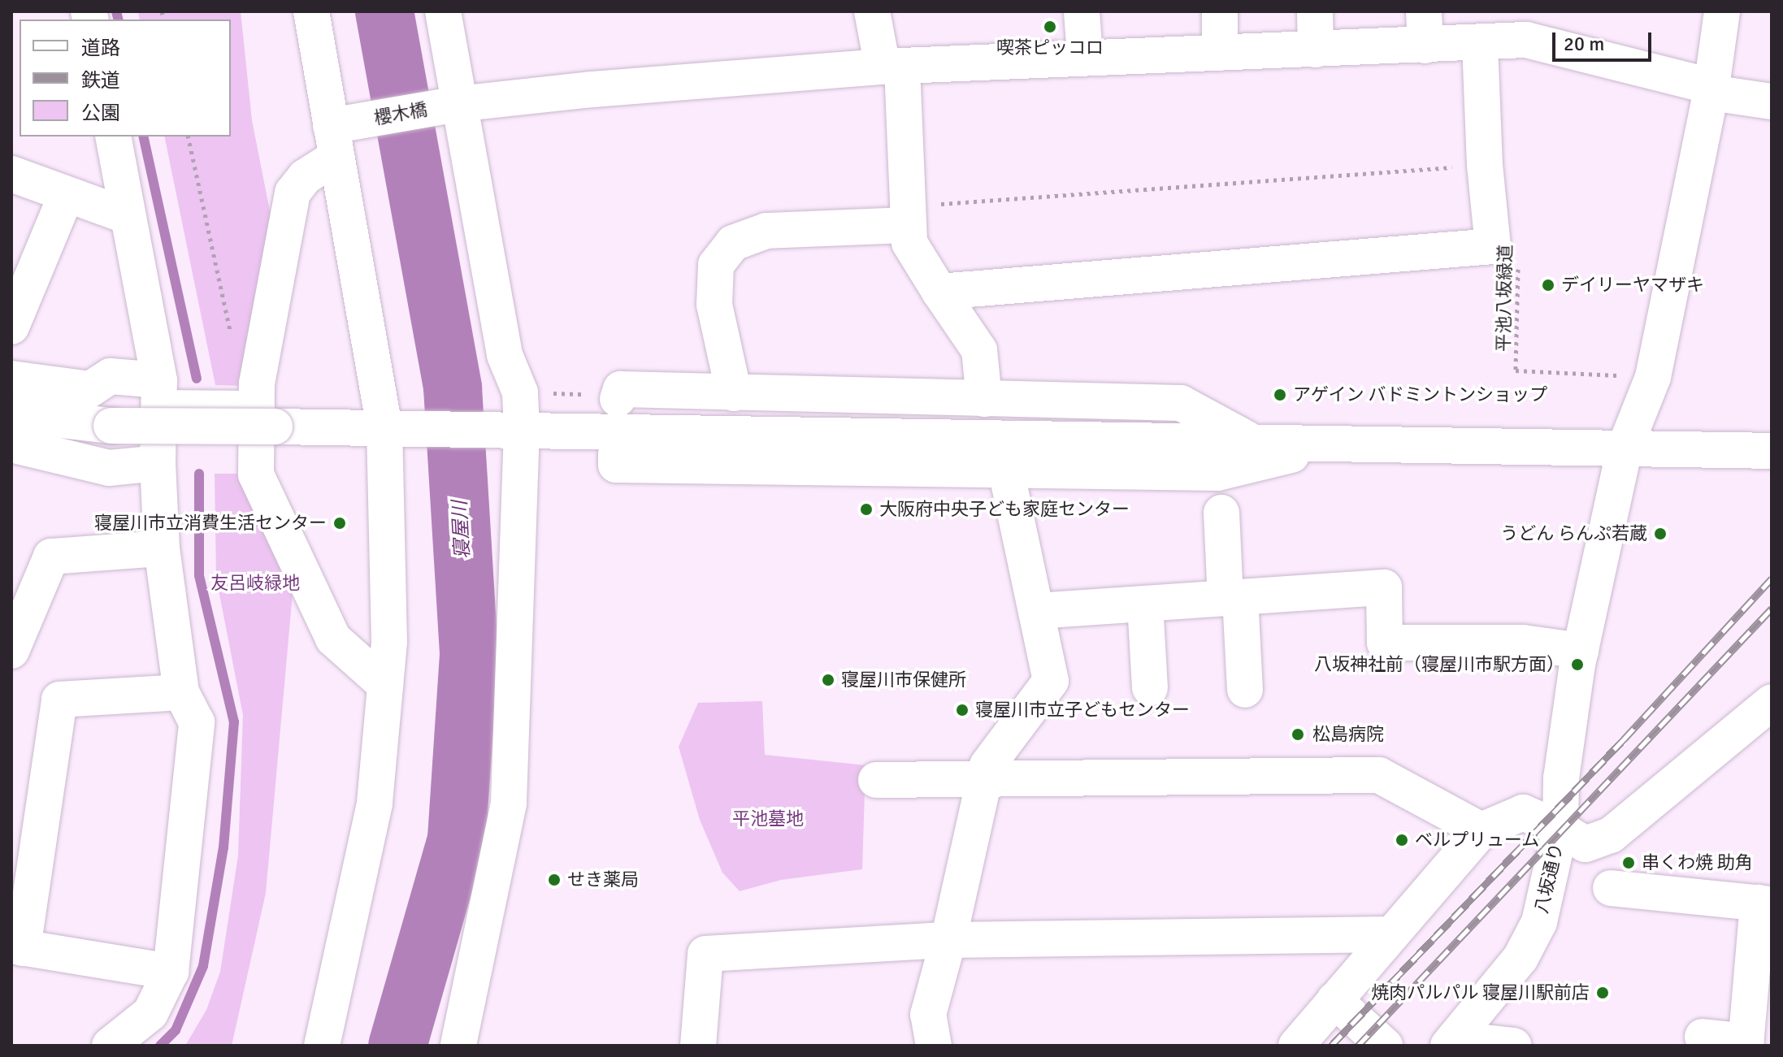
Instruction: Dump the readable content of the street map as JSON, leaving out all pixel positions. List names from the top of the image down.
{
  "streets": {
    "street": ["櫻木橋", "八坂通り"],
    "path": ["平池八坂緑道"]
  },
  "water": ["寝屋川"],
  "parks": ["友呂岐緑地", "平池墓地"],
  "places": [
    "喫茶ピッコロ",
    "デイリーヤマザキ",
    "アゲイン バドミントンショップ",
    "大阪府中央子ども家庭センター",
    "寝屋川市立消費生活センター",
    "うどん らんぷ若蔵",
    "八坂神社前（寝屋川市駅方面）",
    "寝屋川市保健所",
    "寝屋川市立子どもセンター",
    "松島病院",
    "ベルプリューム",
    "串くわ焼 助角",
    "せき薬局",
    "焼肉パルパル 寝屋川駅前店"
  ],
  "legend": ["道路", "鉄道", "公園"],
  "scale_bar": "20 m"
}
